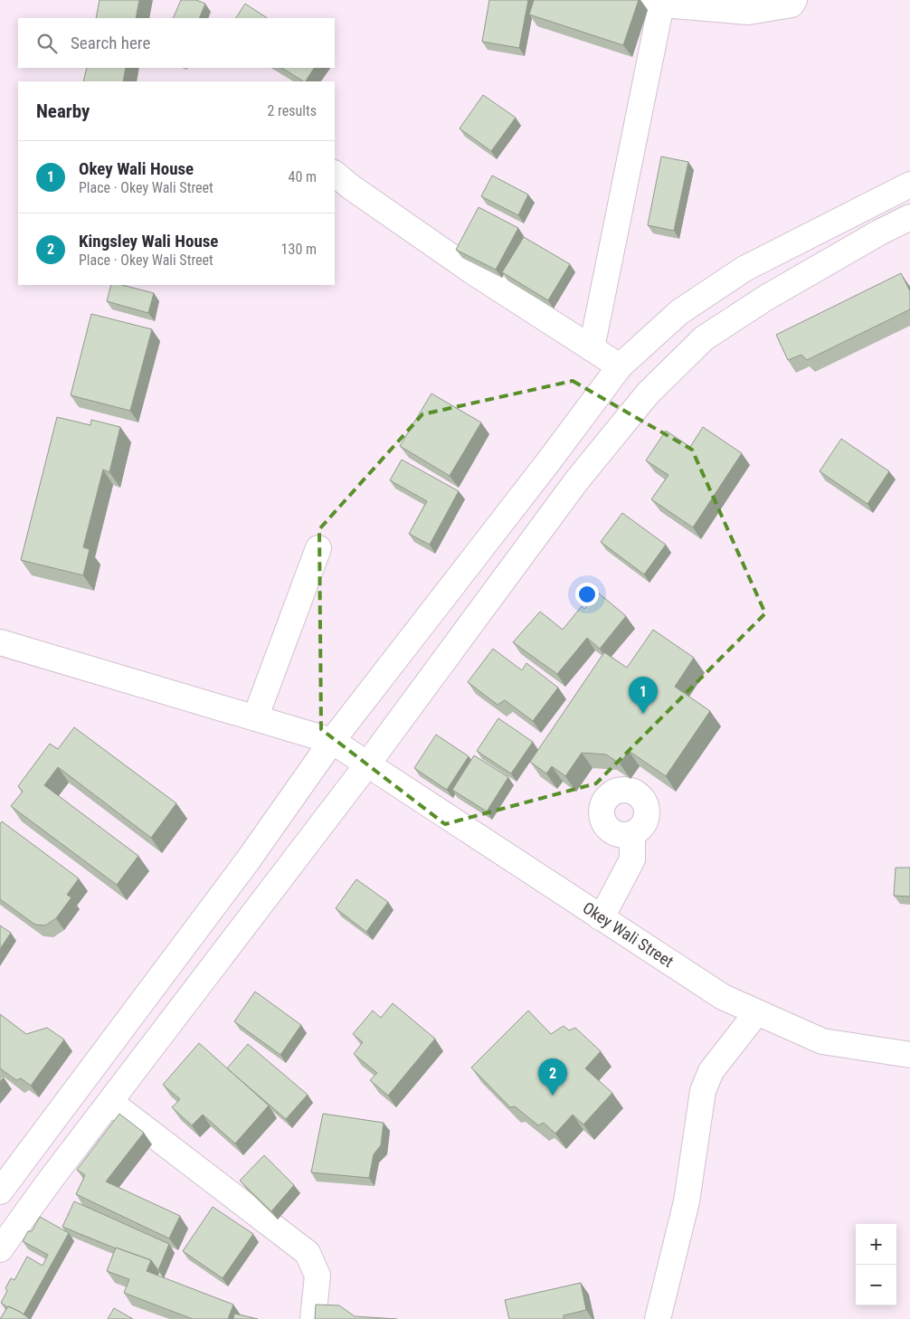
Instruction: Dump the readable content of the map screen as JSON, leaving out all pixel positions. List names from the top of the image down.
{
  "streets": {
    "main road": ["Okey Wali Street"]
  },
  "page": {
    "search": "Search here",
    "heading": ["Nearby", "2 results"],
    "list": [
      {
        "mark": "1",
        "name": "Okey Wali House",
        "note": "Place · Okey Wali Street",
        "value": "40 m"
      },
      {
        "mark": "2",
        "name": "Kingsley Wali House",
        "note": "Place · Okey Wali Street",
        "value": "130 m"
      }
    ],
    "pins": ["1", "2"],
    "map_buttons": ["+", "−"]
  }
}
